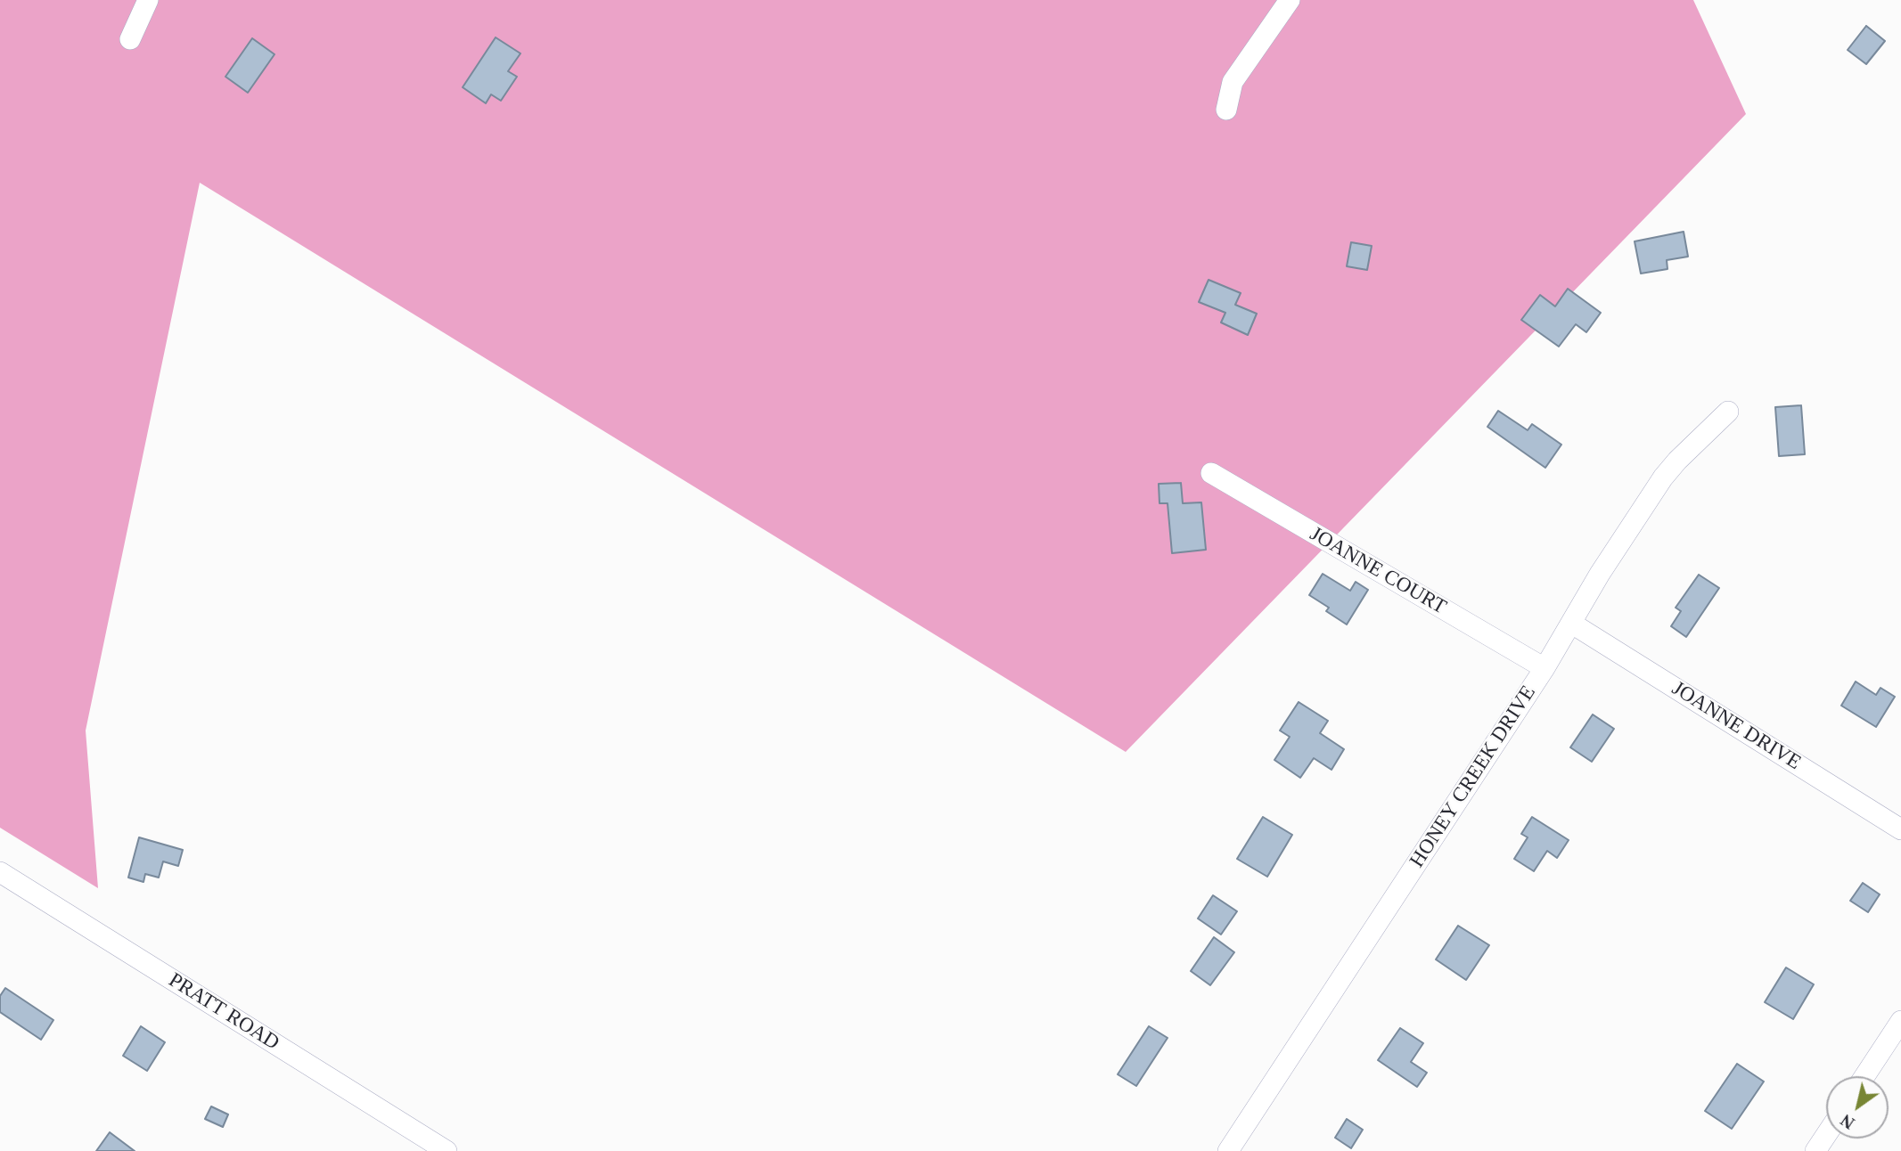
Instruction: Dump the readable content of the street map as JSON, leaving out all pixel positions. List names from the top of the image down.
{
  "streets": {
    "street": [
      "JOANNE COURT",
      "JOANNE DRIVE",
      "HONEY CREEK DRIVE",
      "PRATT ROAD"
    ]
  },
  "crossings": [
    ["JOANNE COURT", "HONEY CREEK DRIVE"],
    ["JOANNE DRIVE", "HONEY CREEK DRIVE"]
  ],
  "north": "bottom left"
}
